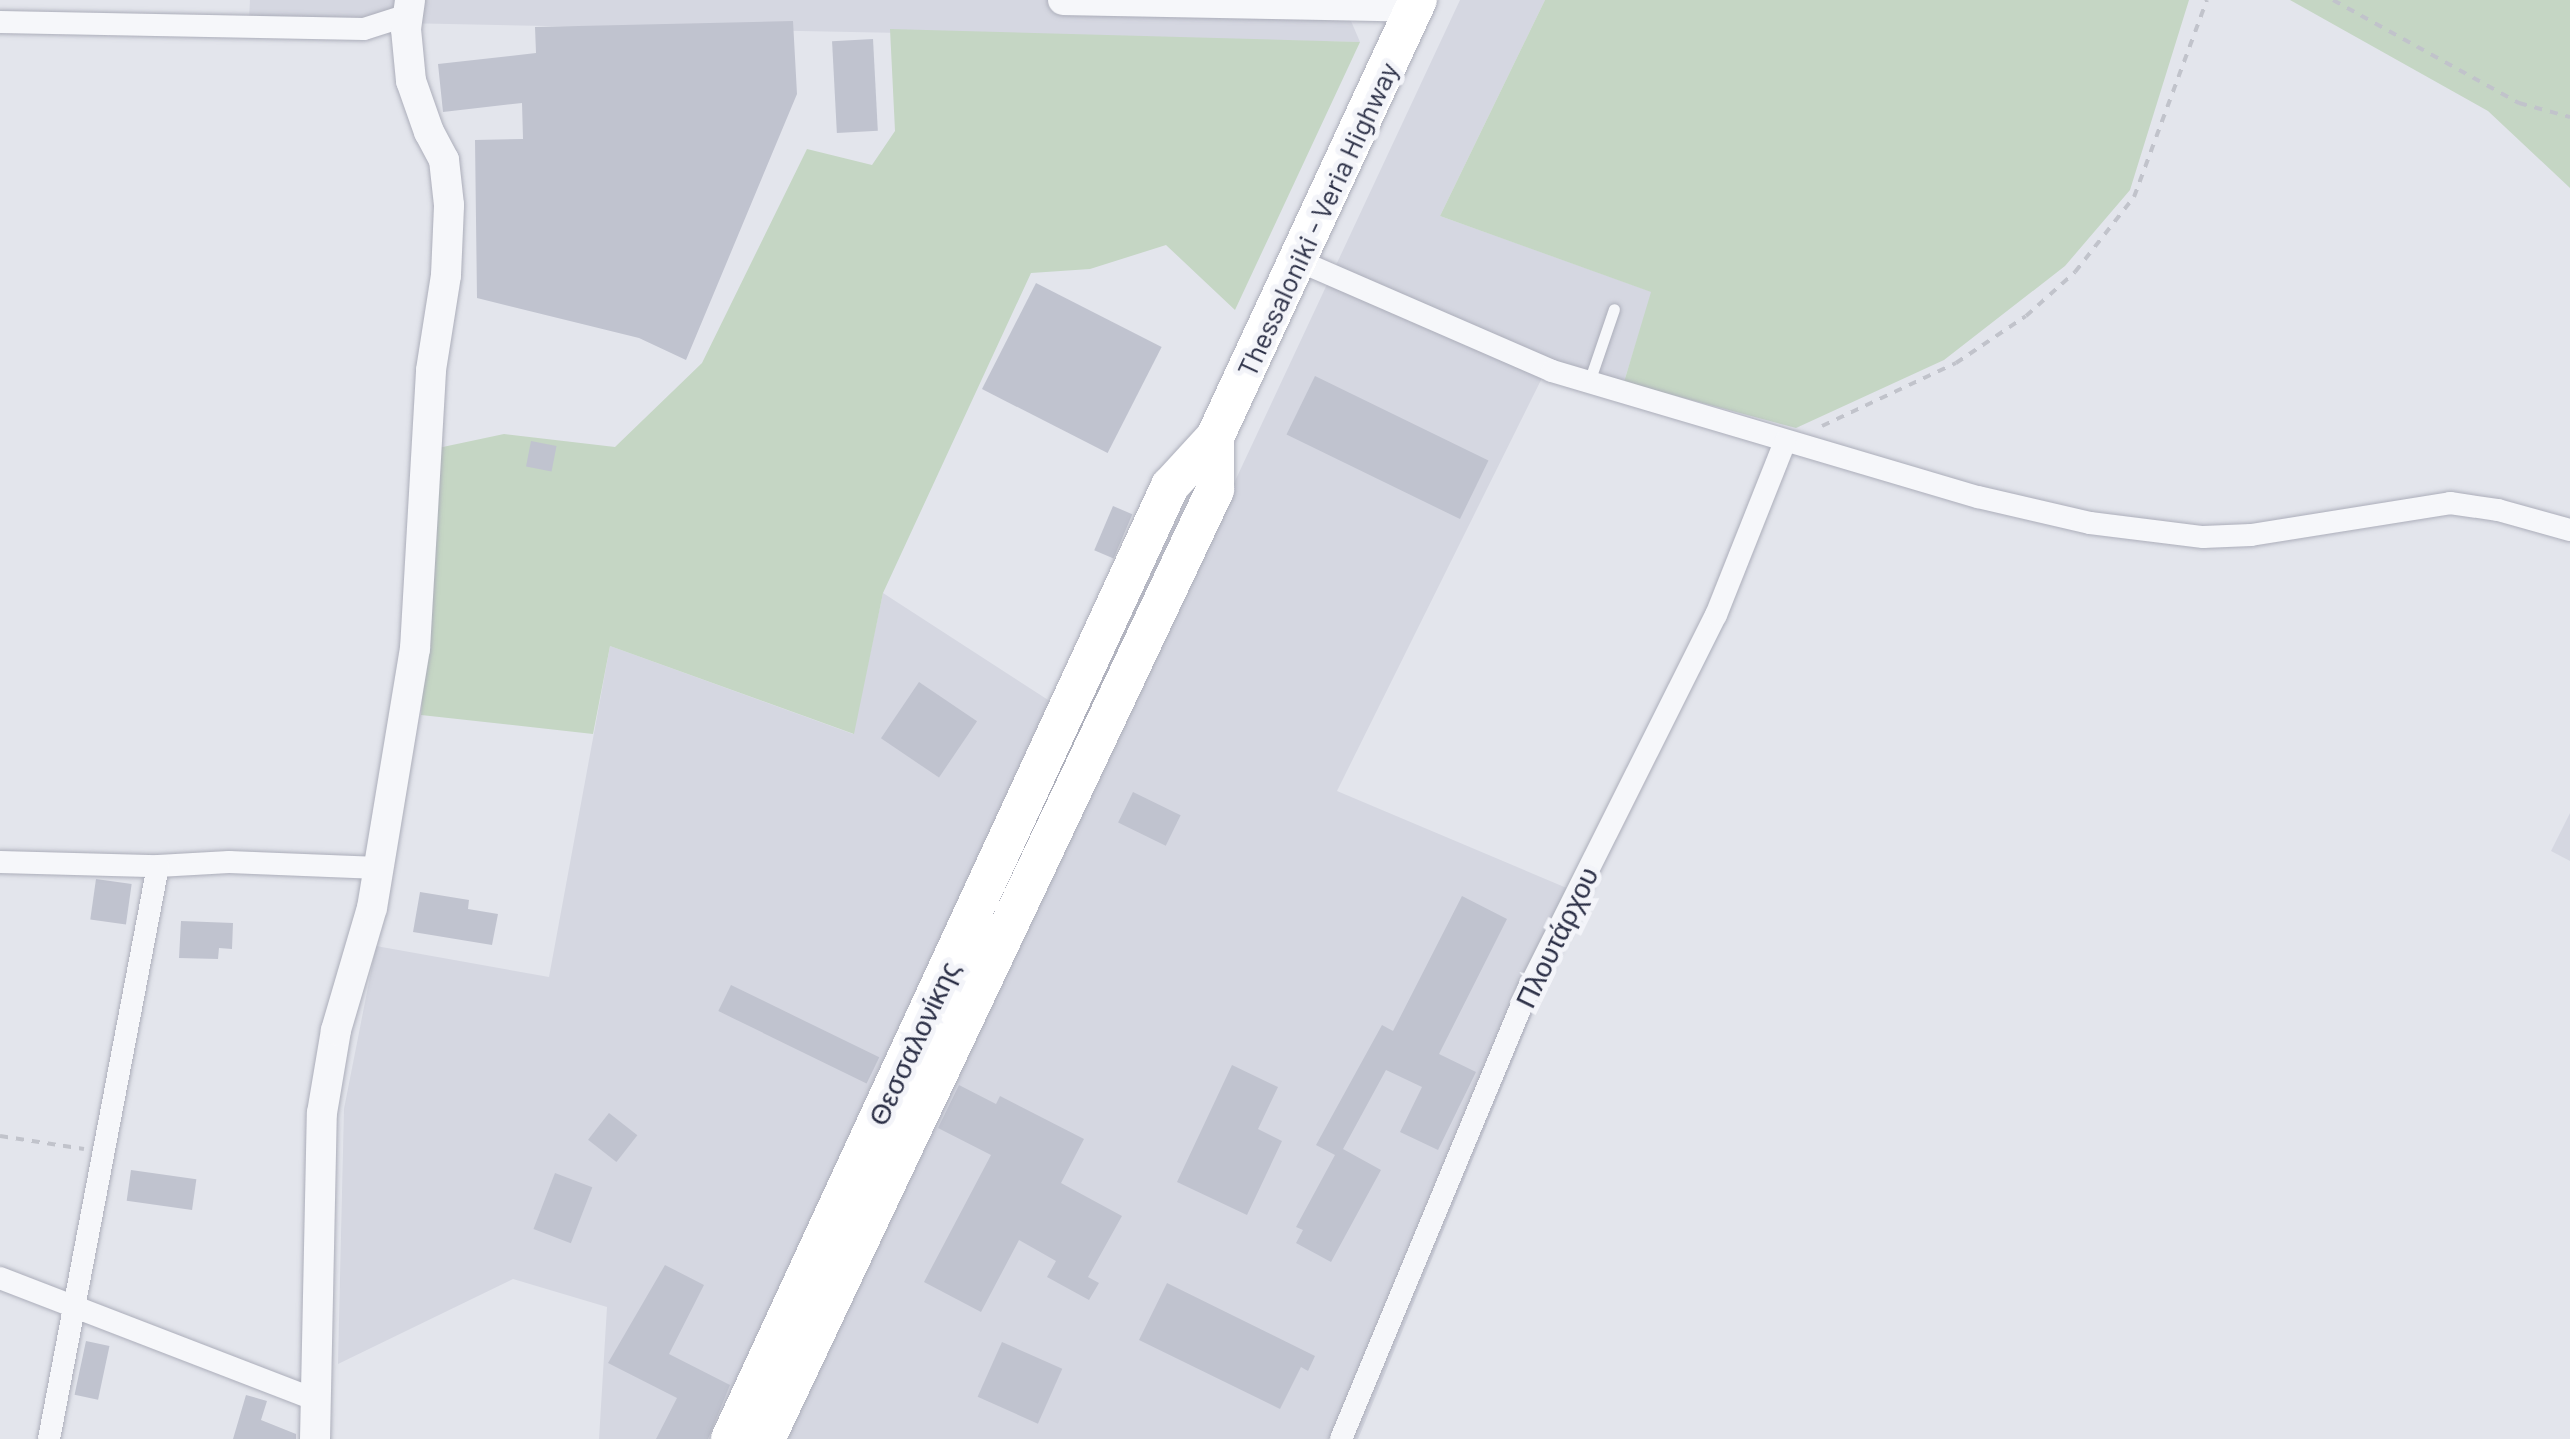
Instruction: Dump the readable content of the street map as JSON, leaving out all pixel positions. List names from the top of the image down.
{
  "streets": {
    "main road": ["Thessaloniki - Veria Highway", "Θεσσαλονίκης"],
    "street": ["Πλουτάρχου"]
  },
  "crossings": [
    ["Thessaloniki - Veria Highway", "Θεσσαλονίκης"]
  ]
}
